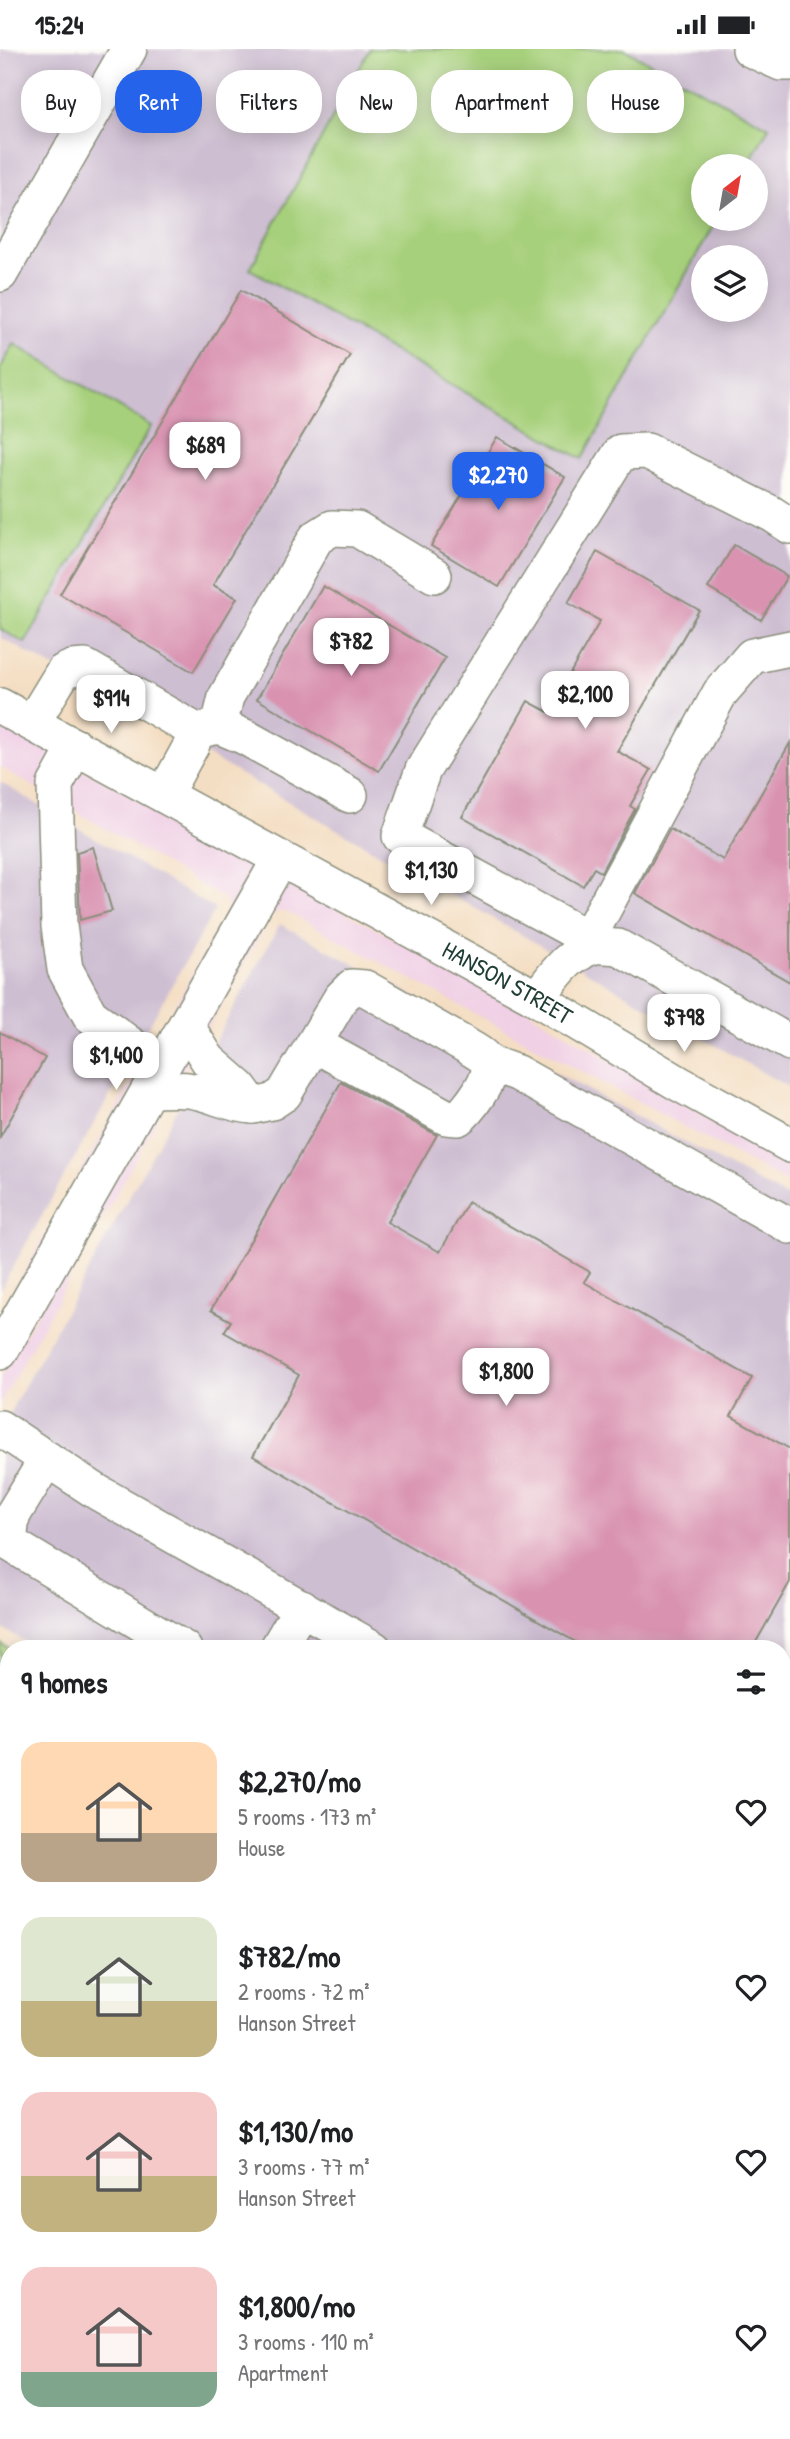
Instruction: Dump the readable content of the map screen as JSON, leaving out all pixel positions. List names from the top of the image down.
{
  "streets": {
    "street": ["HANSON STREET"]
  },
  "north": "top right",
  "page": {
    "status": "15:24",
    "chip": [
      "Buy",
      "Rent",
      "Filters",
      "New",
      "Apartment",
      "House"
    ],
    "price": [
      "$689",
      "$2,270",
      "$782",
      "$2,100",
      "$914",
      "$1,130",
      "$798",
      "$1,400",
      "$1,800"
    ],
    "heading": "9 homes",
    "list": [
      {
        "name": "$2,270/mo",
        "note": "5 rooms · 173 m² · House"
      },
      {
        "name": "$782/mo",
        "note": "2 rooms · 72 m² · Hanson Street"
      },
      {
        "name": "$1,130/mo",
        "note": "3 rooms · 77 m² · Hanson Street"
      },
      {
        "name": "$1,800/mo",
        "note": "3 rooms · 110 m² · Apartment"
      }
    ]
  }
}
